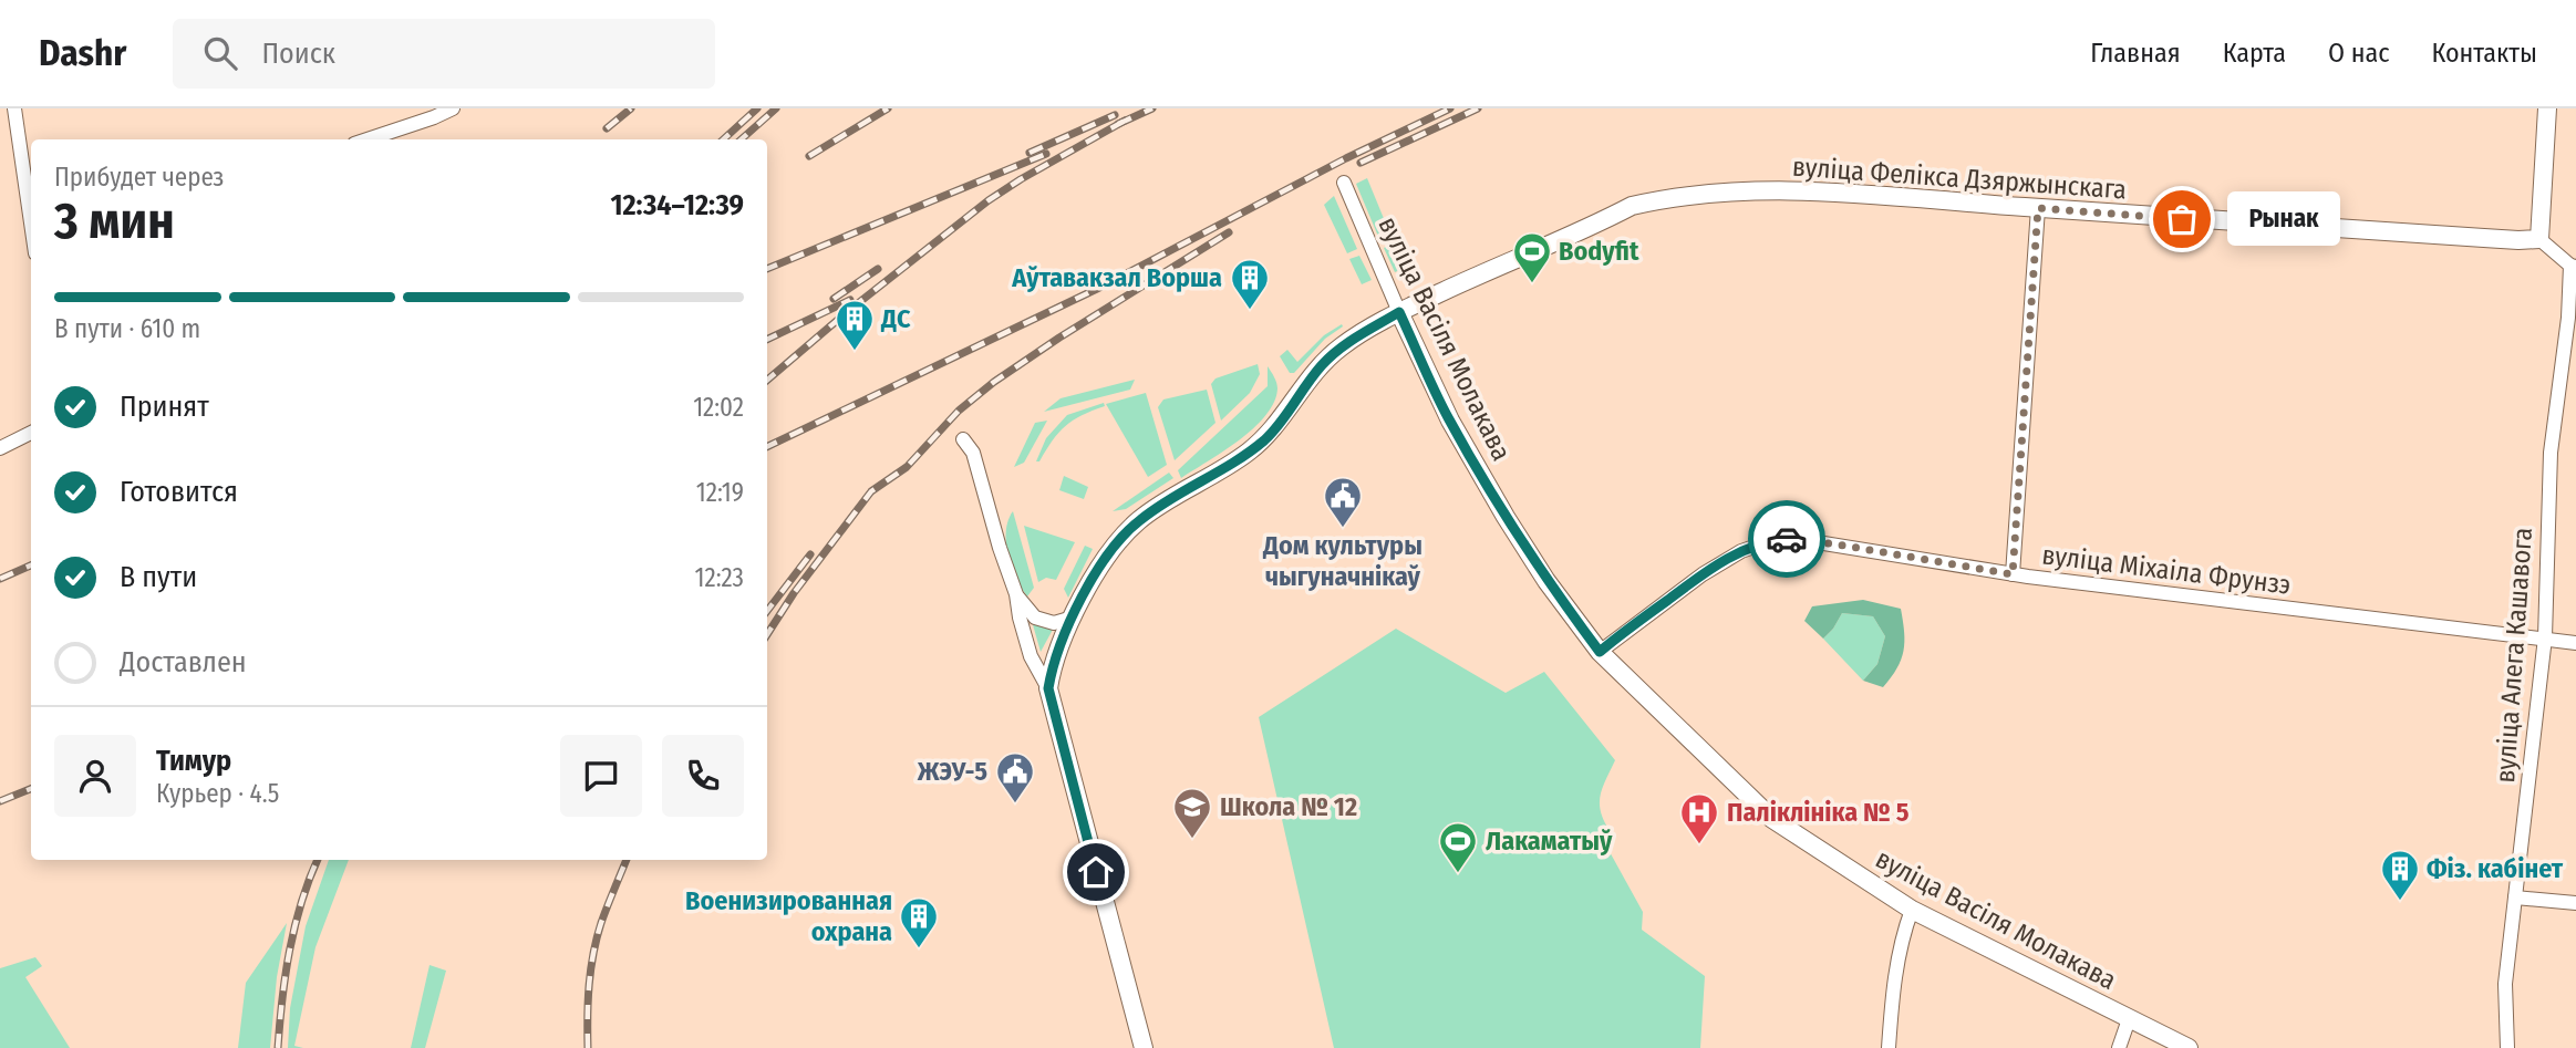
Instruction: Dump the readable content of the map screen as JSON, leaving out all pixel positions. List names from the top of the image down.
{
  "streets": {
    "street": [
      "вуліца Фелікса Дзяржынскага",
      "вуліца Васіля Молакава",
      "вуліца Міхаіла Фрунзэ",
      "вуліца Алега Кашавога"
    ]
  },
  "crossings": [
    ["вуліца Фелікса Дзяржынскага", "вуліца Васіля Молакава"],
    ["вуліца Васіля Молакава", "вуліца Міхаіла Фрунзэ"],
    ["вуліца Міхаіла Фрунзэ", "вуліца Алега Кашавога"]
  ],
  "places": {
    "other": ["Рынак"],
    "sports": ["Bodyfit", "Лакаматыў"],
    "building": [
      "Аўтавакзал Ворша",
      "ДС",
      "Фіз. кабінет",
      "Военизированная охрана"
    ],
    "public building": ["Дом культуры чыгуначнікаў", "ЖЭУ-5"],
    "school or university": ["Школа № 12"],
    "hospital": ["Паліклініка № 5"]
  },
  "page": {
    "header": "Dashr",
    "search": "Поиск",
    "nav": [
      "Главная",
      "Карта",
      "О нас",
      "Контакты"
    ],
    "heading": ["3 мин", "Прибудет через", "12:34–12:39"],
    "panel": ["Тимур", "Курьер · 4.5"],
    "bubble": "Рынак",
    "bar": "В пути · 610 m",
    "list": [
      ["Принят", "12:02"],
      ["Готовится", "12:19"],
      ["В пути", "12:23"],
      "Доставлен"
    ]
  }
}
